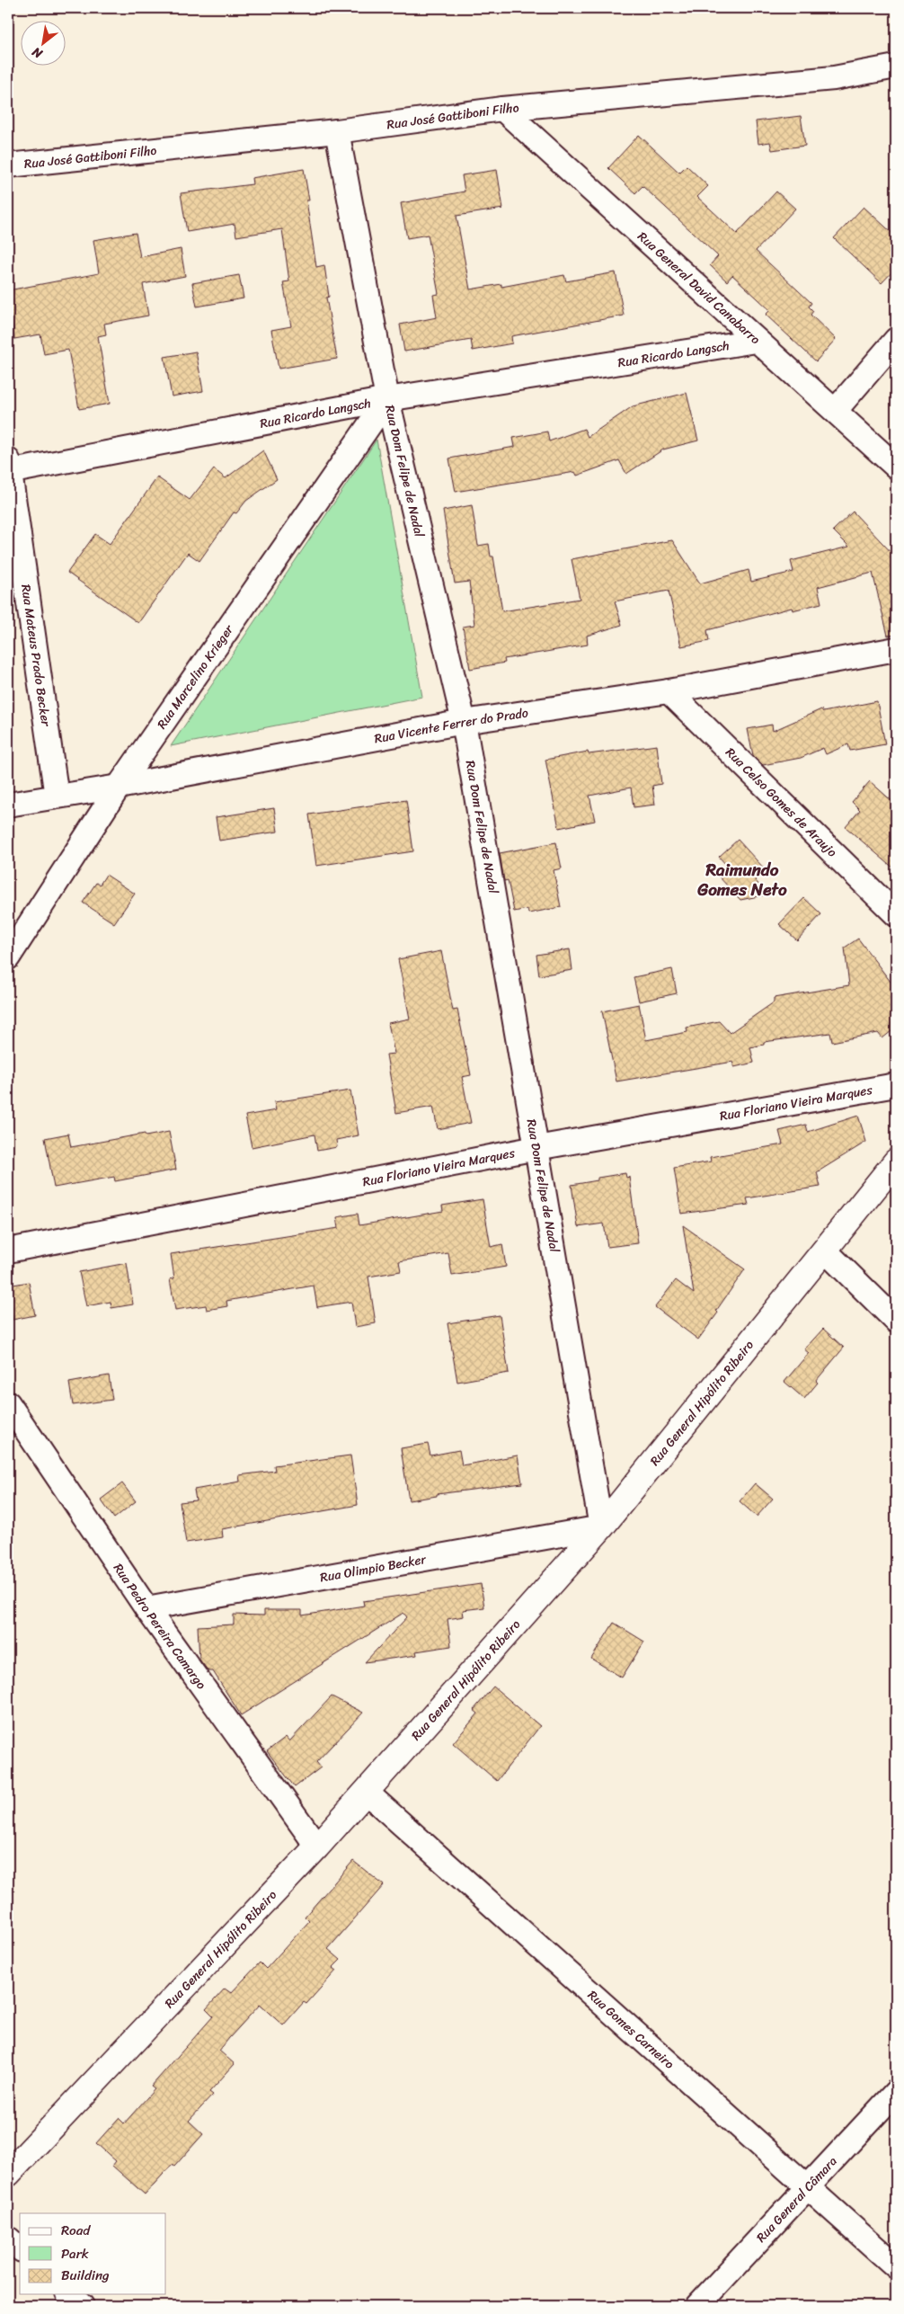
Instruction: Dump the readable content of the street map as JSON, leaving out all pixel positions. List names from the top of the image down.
{
  "streets": {
    "street": [
      "Rua José Gattiboni Filho",
      "Rua General David Canabarro",
      "Rua Ricardo Langsch",
      "Rua Dom Felipe de Nadal",
      "Rua Mateus Prado Becker",
      "Rua Marcelino Krieger",
      "Rua Vicente Ferrer do Prado",
      "Rua Celso Gomes de Araujo",
      "Rua Floriano Vieira Marques",
      "Rua General Hipólito Ribeiro",
      "Rua Olimpio Becker",
      "Rua Pedro Pereira Camargo",
      "Rua Gomes Carneiro",
      "Rua General Câmara"
    ]
  },
  "crossings": [
    ["Rua José Gattiboni Filho", "Rua General David Canabarro"],
    ["Rua José Gattiboni Filho", "Rua Dom Felipe de Nadal"],
    ["Rua General David Canabarro", "Rua Ricardo Langsch"],
    ["Rua Ricardo Langsch", "Rua Dom Felipe de Nadal"],
    ["Rua Ricardo Langsch", "Rua Mateus Prado Becker"],
    ["Rua Ricardo Langsch", "Rua Marcelino Krieger"],
    ["Rua Dom Felipe de Nadal", "Rua Marcelino Krieger"],
    ["Rua Dom Felipe de Nadal", "Rua Vicente Ferrer do Prado"],
    ["Rua Dom Felipe de Nadal", "Rua Floriano Vieira Marques"],
    ["Rua Dom Felipe de Nadal", "Rua General Hipólito Ribeiro"],
    ["Rua Dom Felipe de Nadal", "Rua Olimpio Becker"],
    ["Rua Mateus Prado Becker", "Rua Vicente Ferrer do Prado"],
    ["Rua Marcelino Krieger", "Rua Vicente Ferrer do Prado"],
    ["Rua Vicente Ferrer do Prado", "Rua Celso Gomes de Araujo"],
    ["Rua General Hipólito Ribeiro", "Rua Olimpio Becker"],
    ["Rua General Hipólito Ribeiro", "Rua Pedro Pereira Camargo"],
    ["Rua General Hipólito Ribeiro", "Rua Gomes Carneiro"],
    ["Rua Olimpio Becker", "Rua Pedro Pereira Camargo"],
    ["Rua Gomes Carneiro", "Rua General Câmara"]
  ],
  "districts": ["Raimundo Gomes Neto"],
  "legend": ["Road", "Park", "Building"],
  "north": "bottom left"
}
